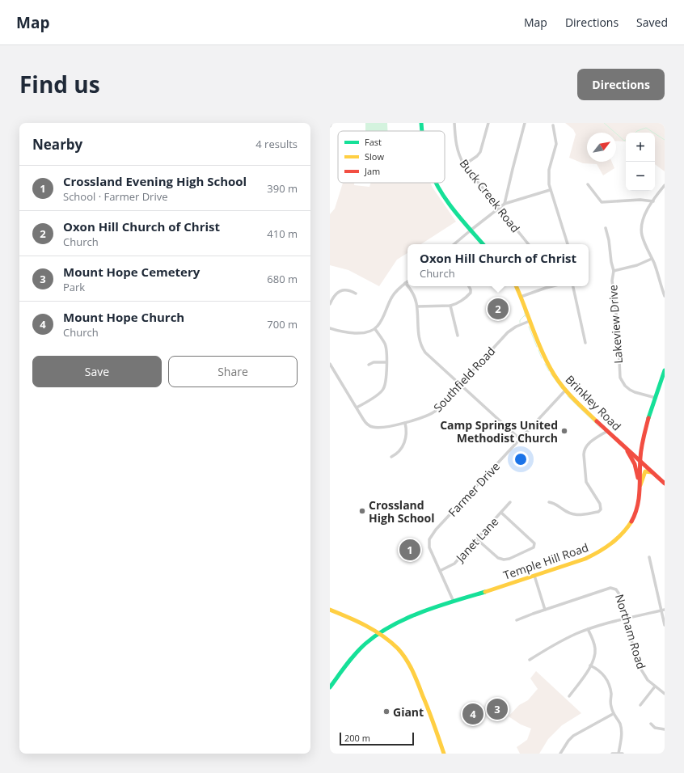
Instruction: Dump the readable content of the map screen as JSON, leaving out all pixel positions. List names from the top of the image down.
{
  "streets": {
    "main road": ["Brinkley Road", "Temple Hill Road"],
    "street": [
      "Buck Creek Road",
      "Lakeview Drive",
      "Southfield Road",
      "Farmer Drive",
      "Janet Lane",
      "Northam Road"
    ]
  },
  "crossings": [
    ["Lakeview Drive", "Temple Hill Road"],
    ["Southfield Road", "Brinkley Road"],
    ["Brinkley Road", "Farmer Drive"],
    ["Brinkley Road", "Temple Hill Road"],
    ["Farmer Drive", "Janet Lane"],
    ["Farmer Drive", "Temple Hill Road"]
  ],
  "places": ["Camp Springs United Methodist Church", "Crossland High School", "Giant"],
  "legend": ["Fast", "Slow", "Jam"],
  "scale_bar": "200 m",
  "north": "top right",
  "page": {
    "header": "Map",
    "nav": ["Map", "Directions", "Saved"],
    "title": "Find us",
    "buttons": [
      "Directions",
      ["Save", "Share"]
    ],
    "heading": ["Nearby", "4 results"],
    "map_buttons": ["+", "−"],
    "list": [
      {
        "mark": "1",
        "name": "Crossland Evening High School",
        "note": "School · Farmer Drive",
        "value": "390 m"
      },
      {
        "mark": "2",
        "name": "Oxon Hill Church of Christ",
        "note": "Church",
        "value": "410 m"
      },
      {
        "mark": "3",
        "name": "Mount Hope Cemetery",
        "note": "Park",
        "value": "680 m"
      },
      {
        "mark": "4",
        "name": "Mount Hope Church",
        "note": "Church",
        "value": "700 m"
      }
    ],
    "popup": ["Oxon Hill Church of Christ", "Church"],
    "pins": [
      "2",
      "1",
      "3",
      "4"
    ],
    "scale": "200 m"
  }
}
